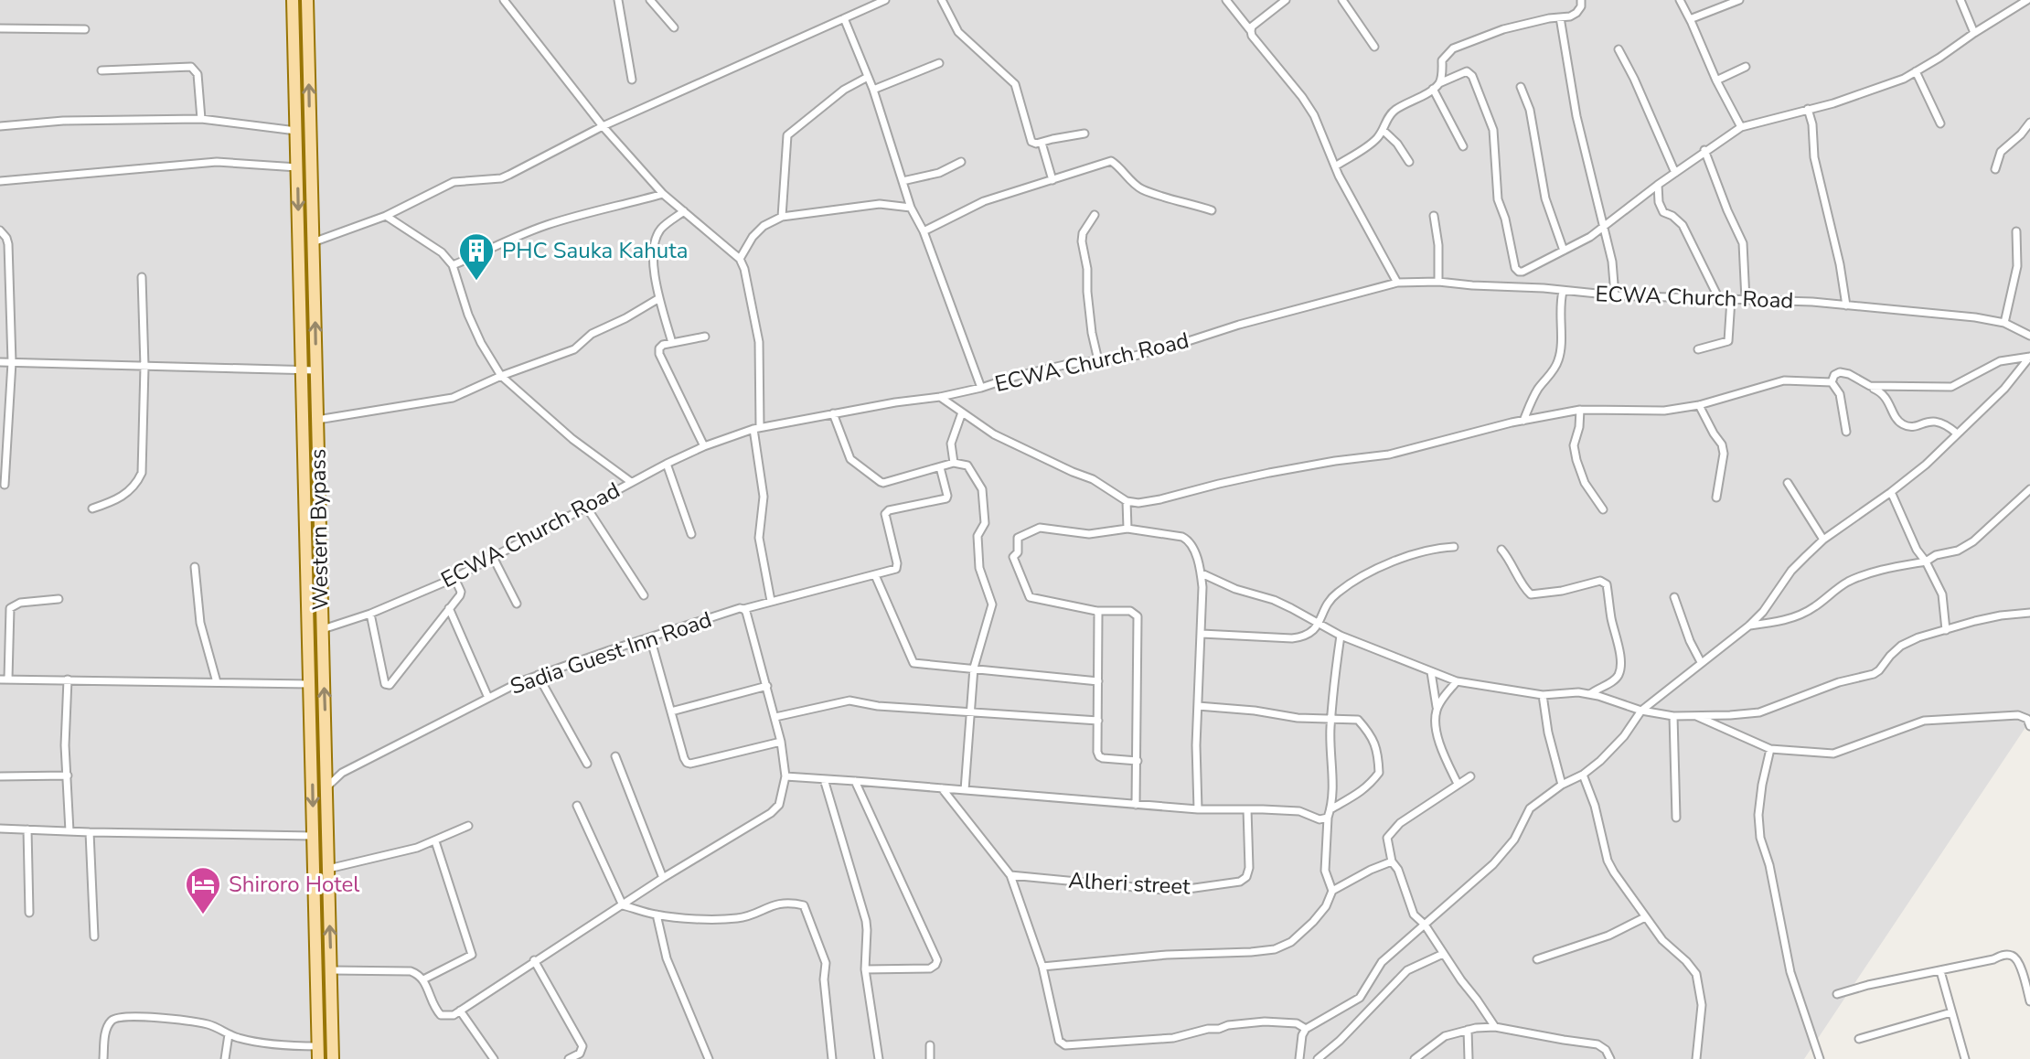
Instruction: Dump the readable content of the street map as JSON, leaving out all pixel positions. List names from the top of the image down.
{
  "streets": {
    "main road": ["Western Bypass"],
    "street": ["ECWA Church Road", "Sadia Guest Inn Road", "Alheri street"]
  },
  "crossings": [
    ["ECWA Church Road", "Western Bypass"],
    ["Western Bypass", "Sadia Guest Inn Road"]
  ],
  "places": {
    "building": ["PHC Sauka Kahuta"],
    "hotel": ["Shiroro Hotel"]
  }
}
